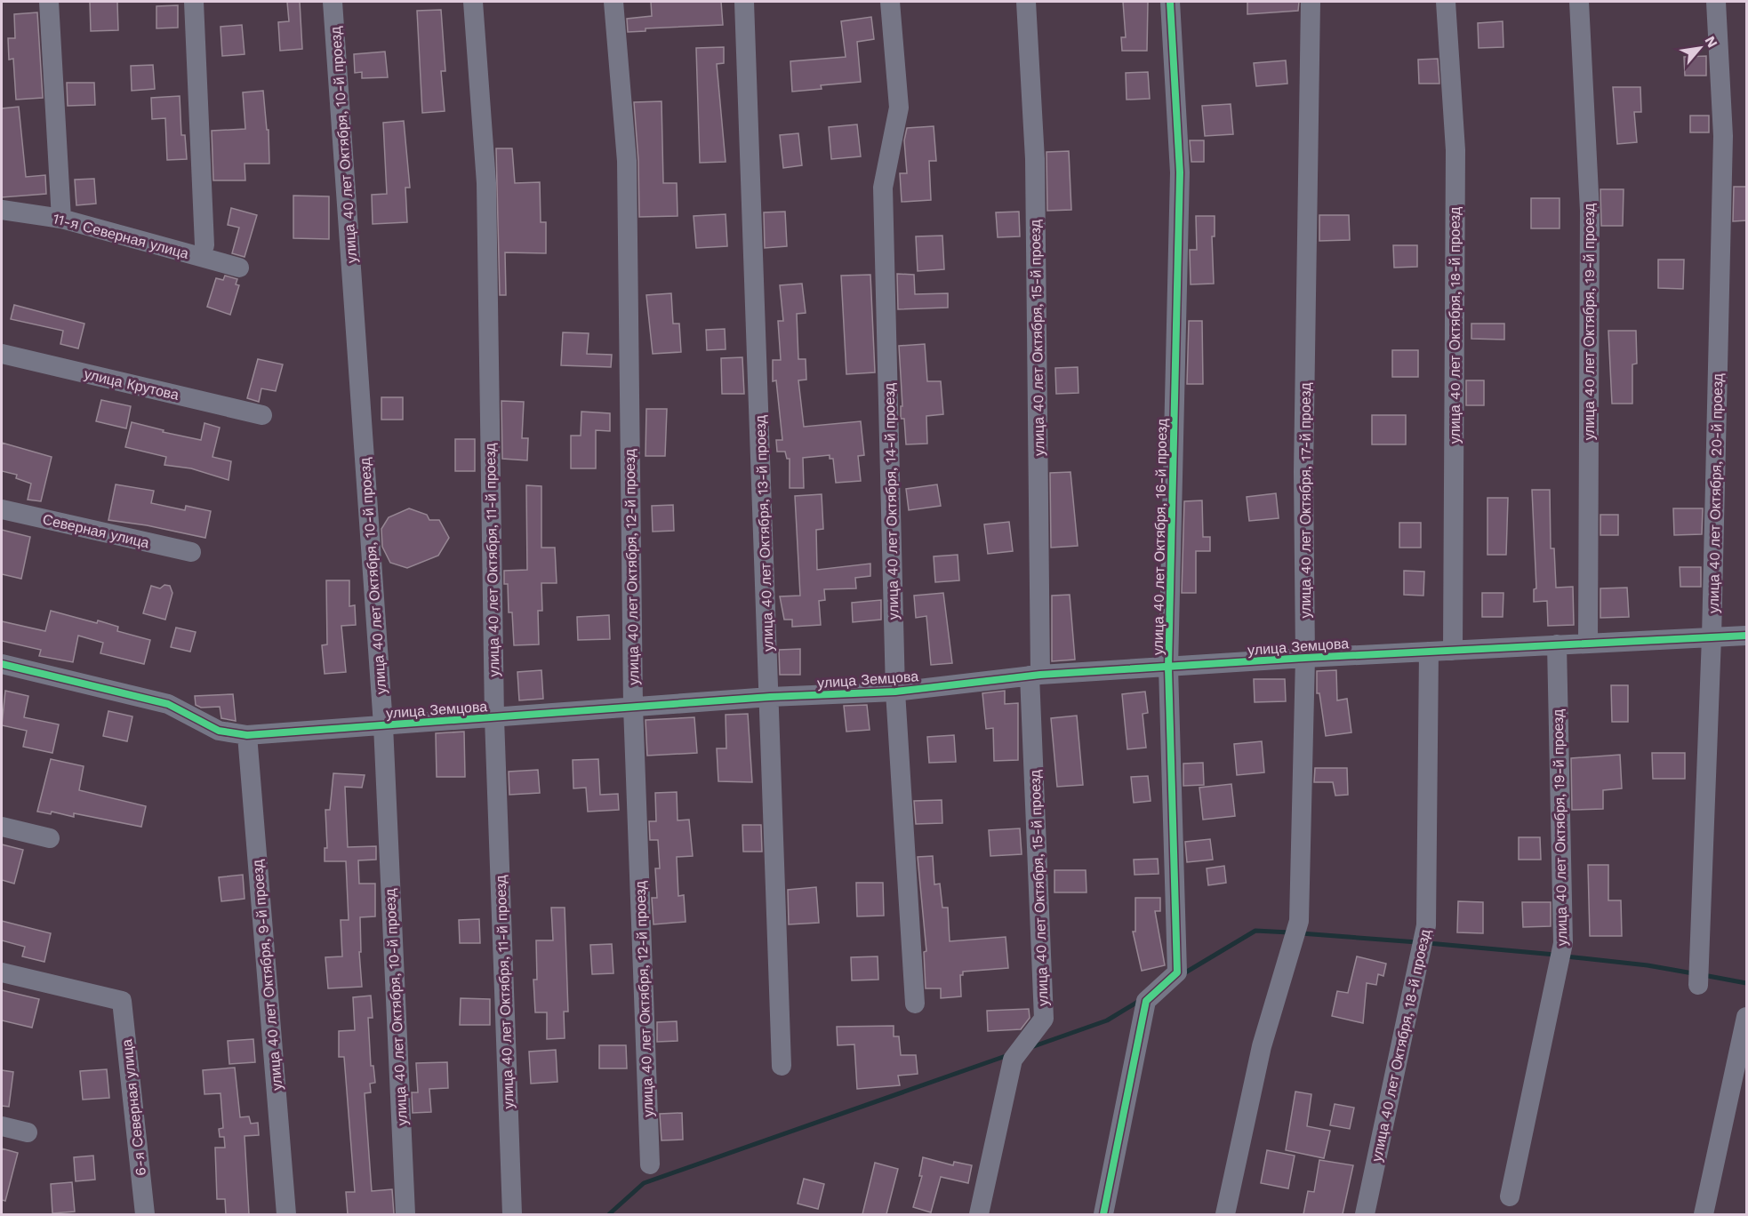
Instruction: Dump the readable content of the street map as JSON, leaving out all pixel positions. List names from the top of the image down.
{
  "streets": {
    "street": [
      "улица 40 лет Октября, 10-й проезд",
      "11-я Северная улица",
      "улица 40 лет Октября, 19-й проезд",
      "улица 40 лет Октября, 18-й проезд",
      "улица 40 лет Октября, 15-й проезд",
      "улица Крутова",
      "улица 40 лет Октября, 20-й проезд",
      "улица 40 лет Октября, 17-й проезд",
      "улица 40 лет Октября, 14-й проезд",
      "Северная улица",
      "улица 40 лет Октября, 13-й проезд",
      "улица 40 лет Октября, 16-й проезд",
      "улица 40 лет Октября, 11-й проезд",
      "улица 40 лет Октября, 12-й проезд",
      "улица Земцова",
      "улица 40 лет Октября, 9-й проезд",
      "6-я Северная улица"
    ]
  },
  "crossings": [
    ["улица 40 лет Октября, 10-й проезд", "улица Земцова"],
    ["улица 40 лет Октября, 19-й проезд", "улица Земцова"],
    ["улица 40 лет Октября, 18-й проезд", "улица Земцова"],
    ["улица 40 лет Октября, 15-й проезд", "улица Земцова"],
    ["улица 40 лет Октября, 20-й проезд", "улица Земцова"],
    ["улица 40 лет Октября, 17-й проезд", "улица Земцова"],
    ["улица 40 лет Октября, 14-й проезд", "улица Земцова"],
    ["улица 40 лет Октября, 13-й проезд", "улица Земцова"],
    ["улица 40 лет Октября, 16-й проезд", "улица Земцова"],
    ["улица 40 лет Октября, 11-й проезд", "улица Земцова"],
    ["улица 40 лет Октября, 12-й проезд", "улица Земцова"],
    ["улица Земцова", "улица 40 лет Октября, 9-й проезд"]
  ],
  "north": "top right"
}
